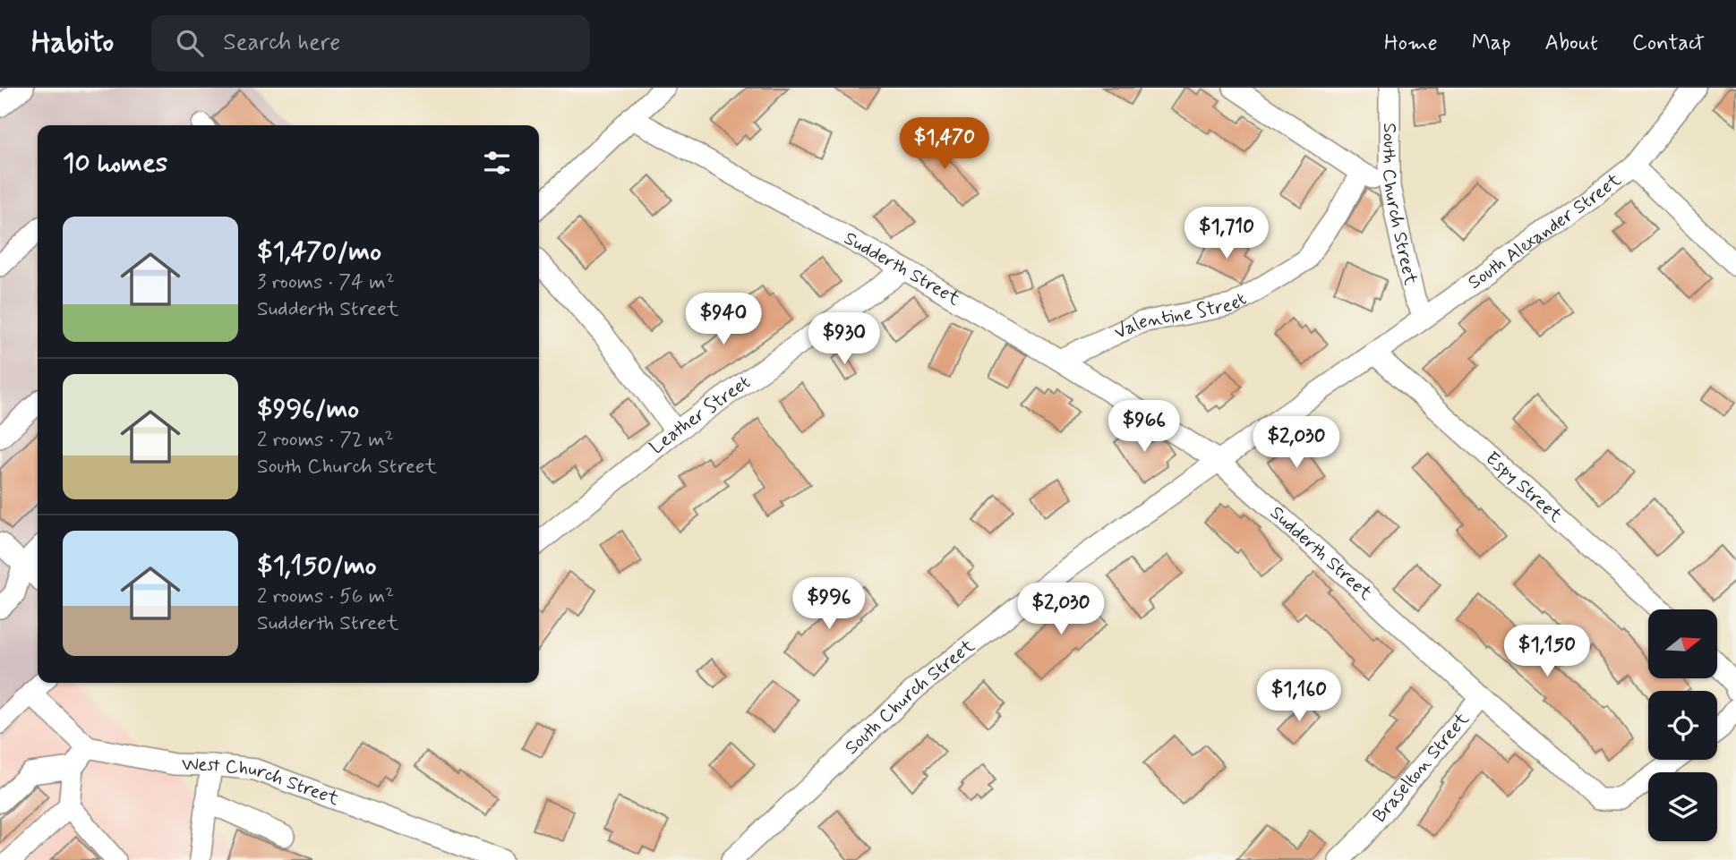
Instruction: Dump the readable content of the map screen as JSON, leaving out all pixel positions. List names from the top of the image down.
{
  "streets": {
    "street": [
      "South Church Street",
      "South Alexander Street",
      "Sudderth Street",
      "Valentine Street",
      "Leather Street",
      "Espy Street",
      "Braselton Street",
      "West Church Street"
    ]
  },
  "crossings": [
    ["South Church Street", "South Alexander Street"],
    ["South Church Street", "Sudderth Street"],
    ["South Church Street", "Espy Street"],
    ["South Alexander Street", "Espy Street"],
    ["Sudderth Street", "Valentine Street"],
    ["Sudderth Street", "Leather Street"],
    ["Sudderth Street", "Braselton Street"]
  ],
  "north": "right",
  "page": {
    "header": "Habito",
    "search": "Search here",
    "nav": [
      "Home",
      "Map",
      "About",
      "Contact"
    ],
    "price": [
      "$1,470",
      "$1,710",
      "$940",
      "$930",
      "$966",
      "$2,030",
      "$996",
      "$2,030",
      "$1,150",
      "$1,160"
    ],
    "heading": "10 homes",
    "list": [
      {
        "name": "$1,470/mo",
        "note": "3 rooms · 74 m² · Sudderth Street"
      },
      {
        "name": "$996/mo",
        "note": "2 rooms · 72 m² · South Church Street"
      },
      {
        "name": "$1,150/mo",
        "note": "2 rooms · 56 m² · Sudderth Street"
      }
    ]
  }
}
